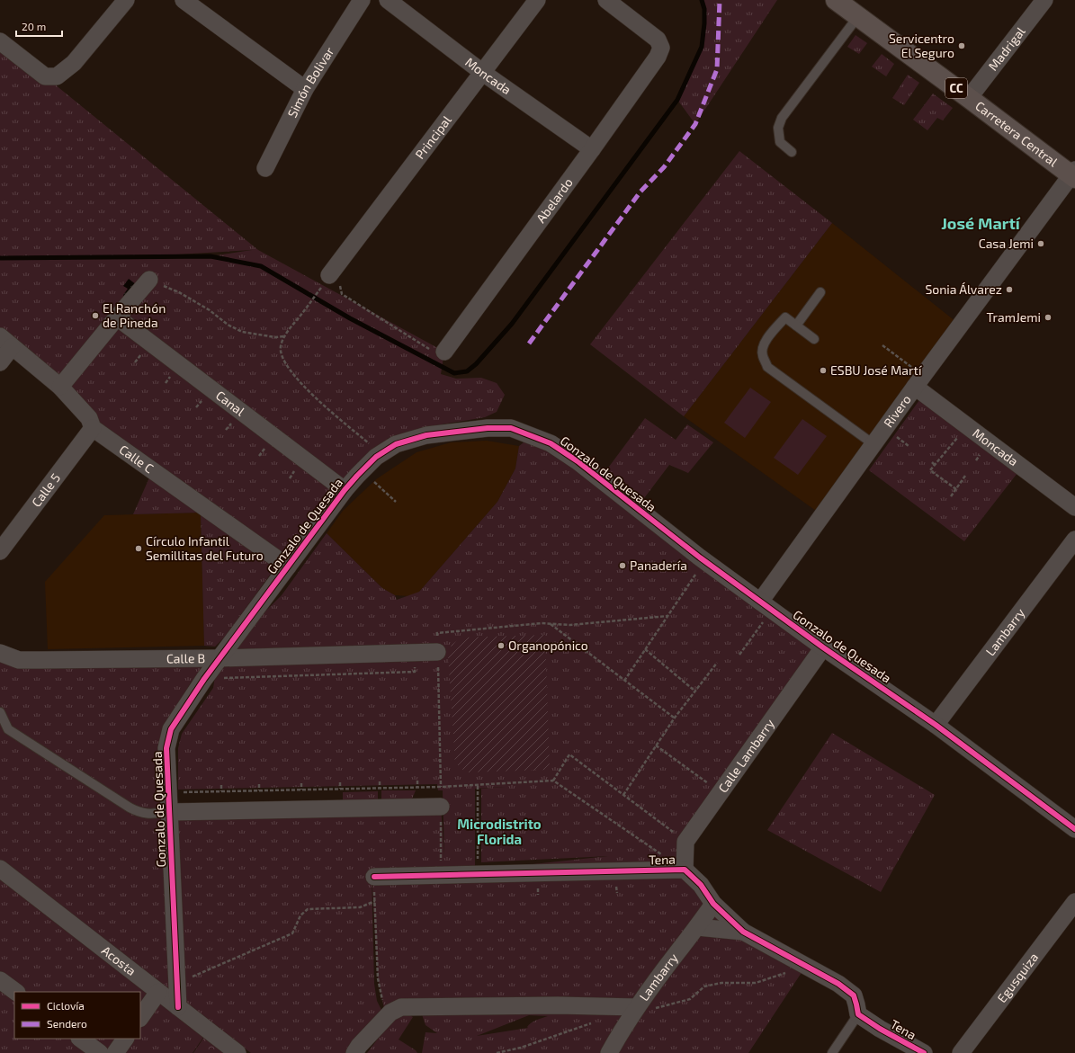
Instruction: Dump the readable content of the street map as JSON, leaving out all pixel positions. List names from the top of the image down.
{
  "streets": {
    "highway": ["CC", "Carretera Central"],
    "street": [
      "Madrigal",
      "Moncada",
      "Simón Bolivar",
      "Principal",
      "Abelardo",
      "Canal",
      "Rivero",
      "Calle C",
      "Gonzalo de Quesada",
      "Calle 5",
      "Lambarry",
      "Calle B",
      "Calle Lambarry",
      "Tena",
      "Acosta",
      "Egusquiza"
    ]
  },
  "crossings": [
    ["Madrigal", "Carretera Central"],
    ["Moncada", "Principal"],
    ["Moncada", "Abelardo"],
    ["Moncada", "Rivero"],
    ["Carretera Central", "Rivero"],
    ["Canal", "Gonzalo de Quesada"],
    ["Rivero", "Gonzalo de Quesada"],
    ["Calle C", "Gonzalo de Quesada"],
    ["Calle C", "Calle 5"],
    ["Gonzalo de Quesada", "Lambarry"],
    ["Gonzalo de Quesada", "Calle B"],
    ["Gonzalo de Quesada", "Calle Lambarry"],
    ["Gonzalo de Quesada", "Acosta"],
    ["Lambarry", "Tena"]
  ],
  "districts": ["José Martí", "Microdistrito Florida"],
  "places": [
    "Servicentro El Seguro",
    "Casa Jemi",
    "Sonia Álvarez",
    "El Ranchón de Pineda",
    "TramJemi",
    "ESBU José Martí",
    "Círculo Infantil Semillitas del Futuro",
    "Panadería",
    "Organopónico"
  ],
  "legend": ["Ciclovía", "Sendero"],
  "scale_bar": "20 m"
}
